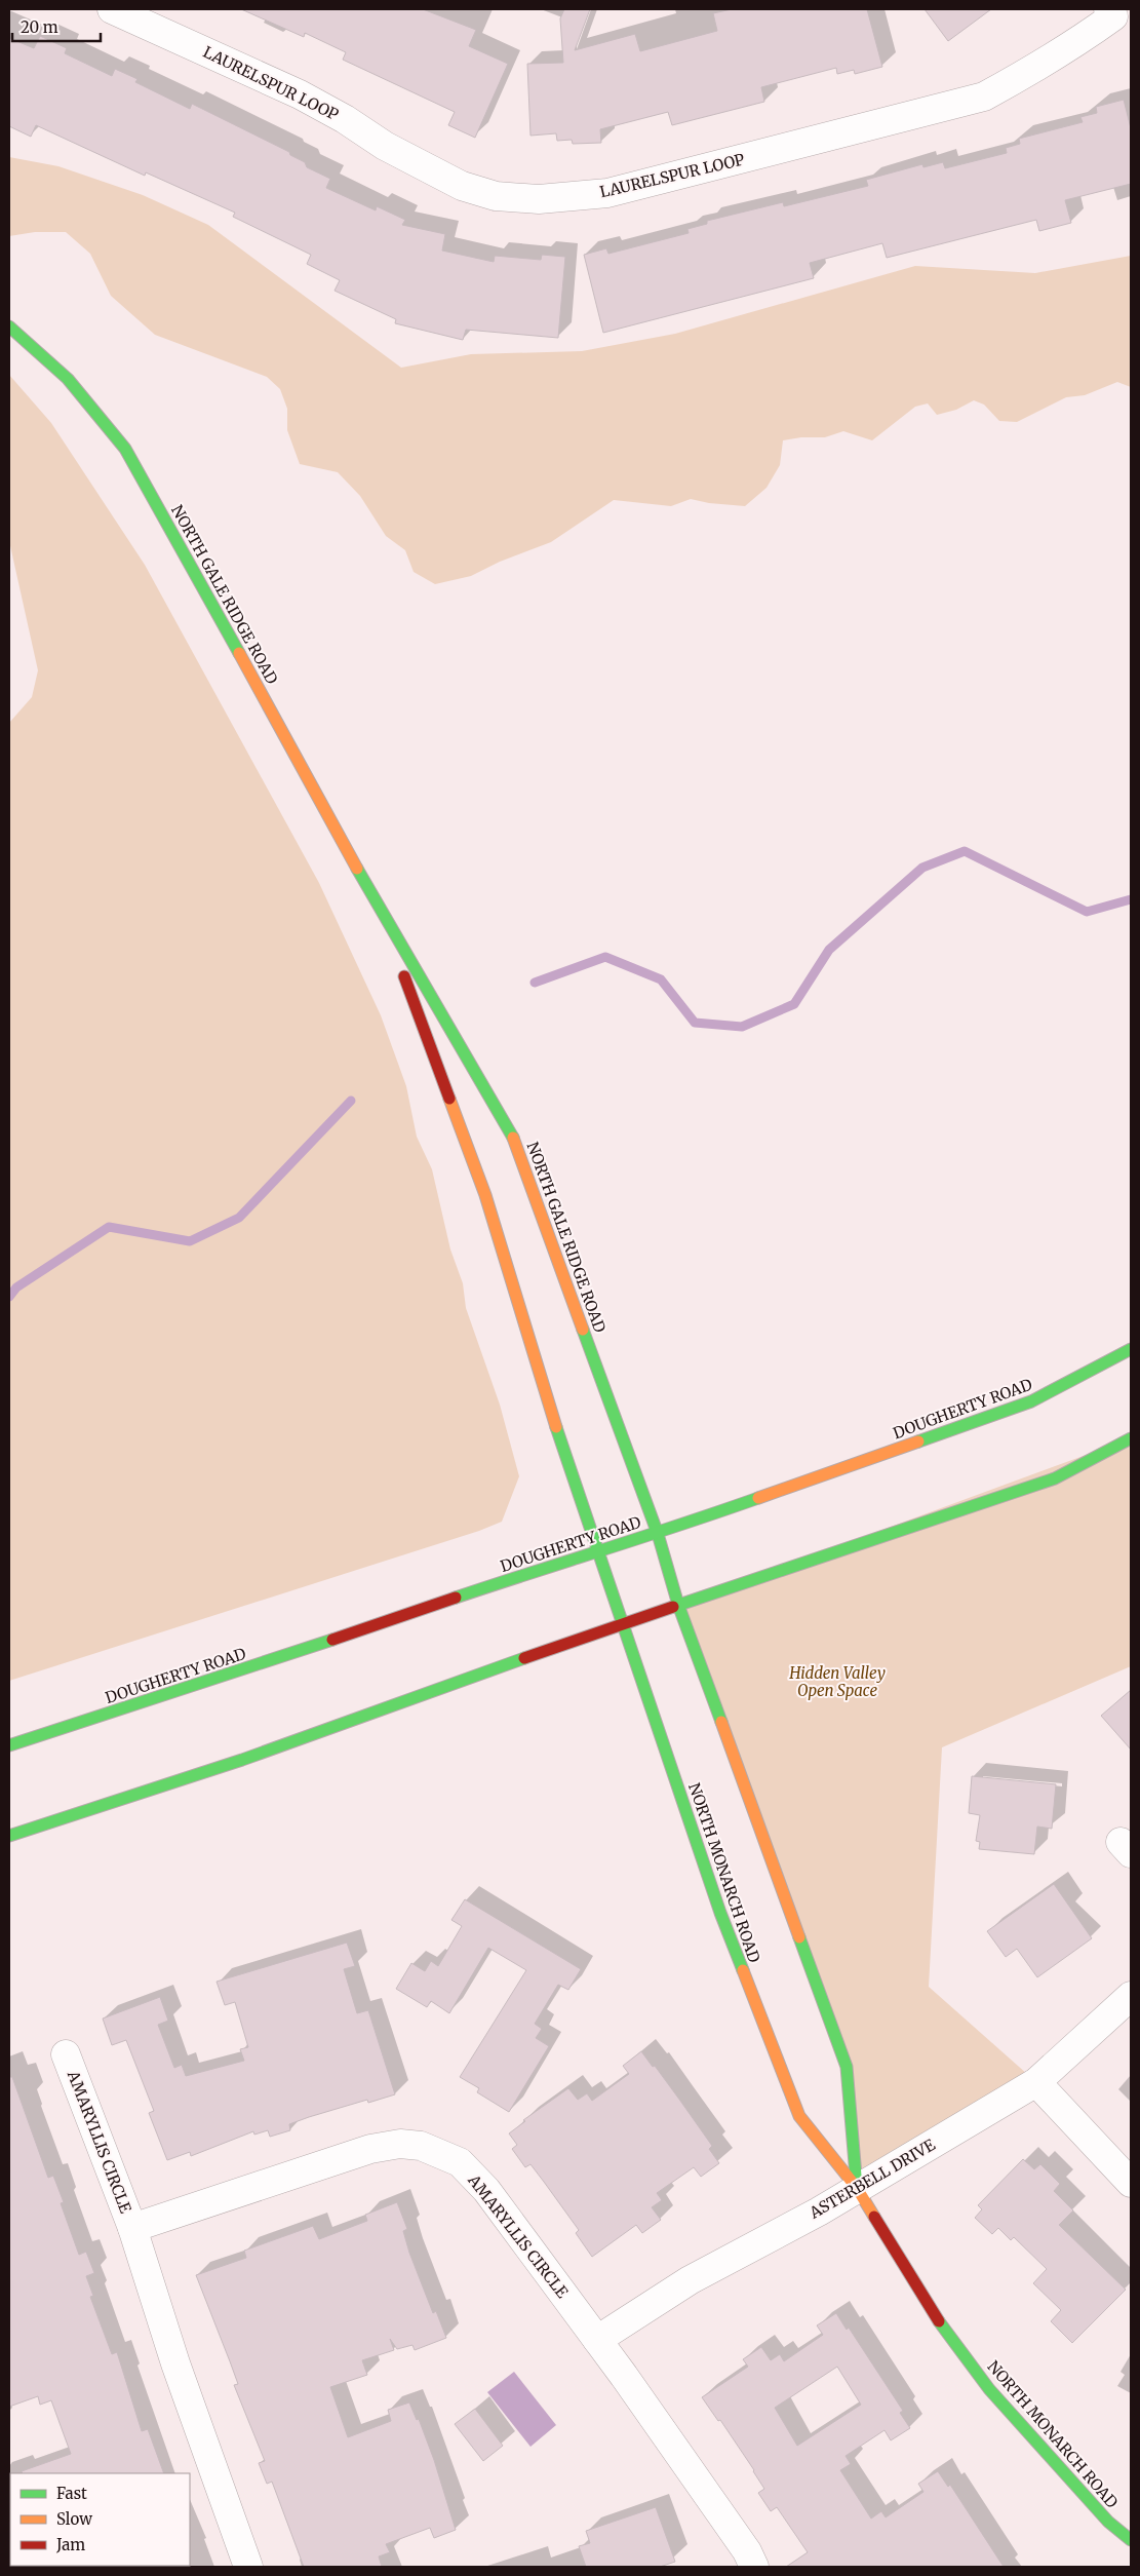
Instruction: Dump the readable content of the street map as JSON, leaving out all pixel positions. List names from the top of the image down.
{
  "streets": {
    "street": [
      "LAURELSPUR LOOP",
      "NORTH GALE RIDGE ROAD",
      "DOUGHERTY ROAD",
      "NORTH MONARCH ROAD",
      "AMARYLLIS CIRCLE",
      "ASTERBELL DRIVE"
    ]
  },
  "crossings": [
    ["NORTH GALE RIDGE ROAD", "DOUGHERTY ROAD"],
    ["NORTH GALE RIDGE ROAD", "NORTH MONARCH ROAD"],
    ["DOUGHERTY ROAD", "NORTH MONARCH ROAD"],
    ["NORTH MONARCH ROAD", "ASTERBELL DRIVE"],
    ["AMARYLLIS CIRCLE", "ASTERBELL DRIVE"]
  ],
  "parks": ["Hidden Valley Open Space"],
  "legend": ["Fast", "Slow", "Jam"],
  "scale_bar": "20 m"
}
